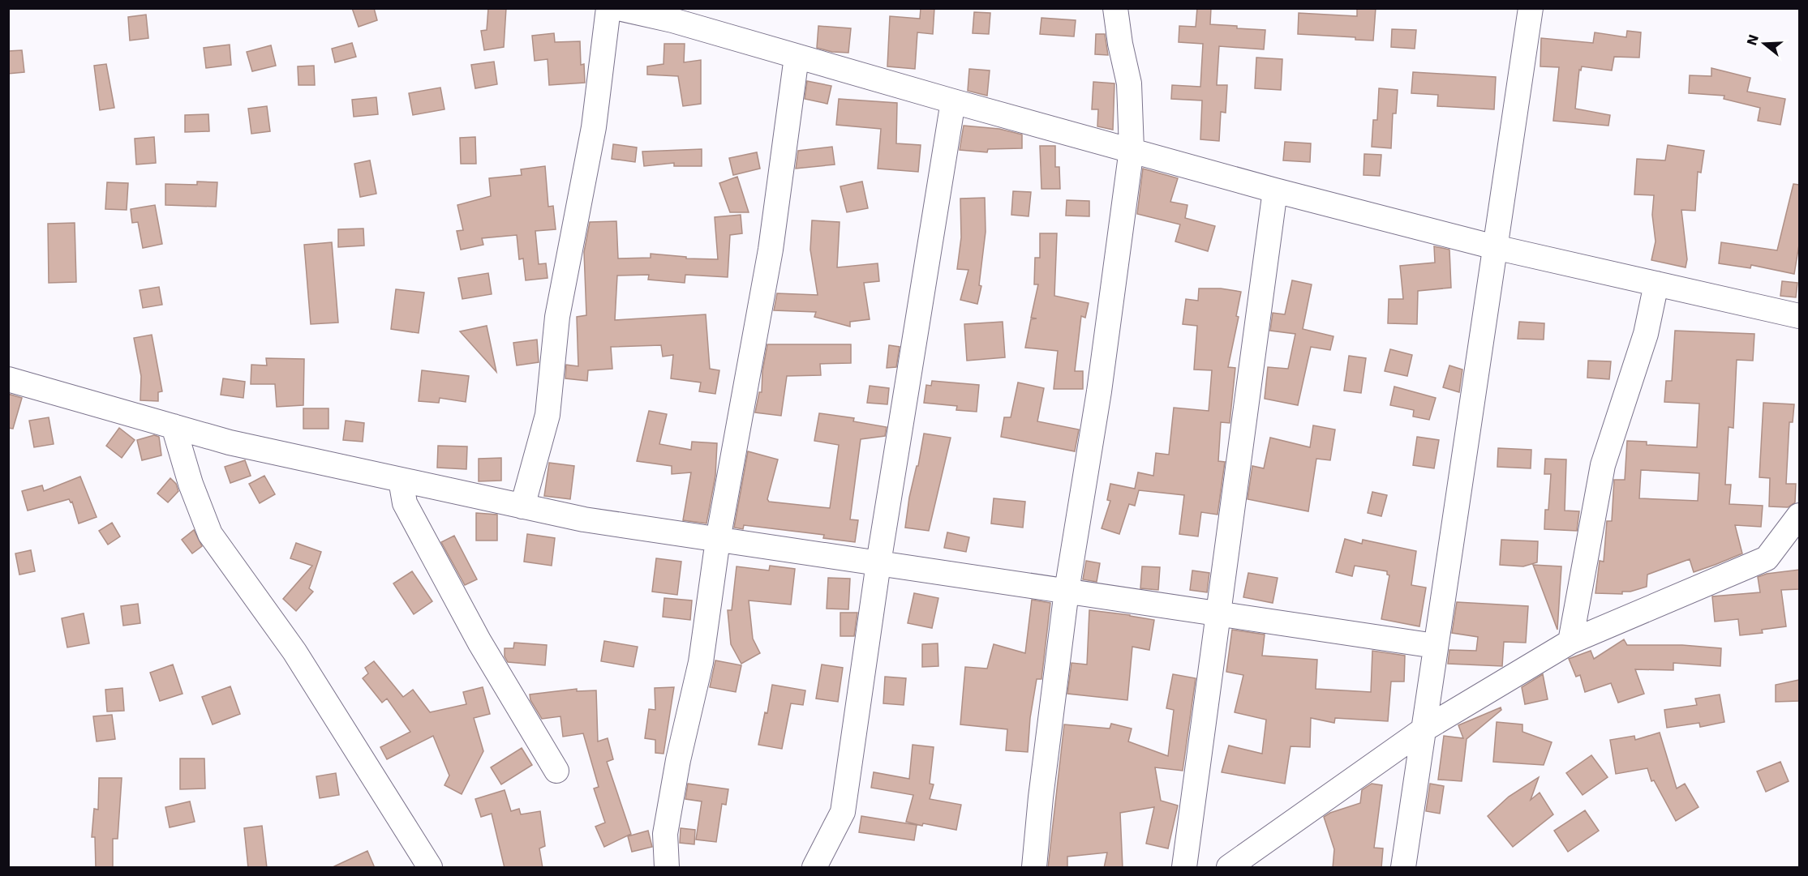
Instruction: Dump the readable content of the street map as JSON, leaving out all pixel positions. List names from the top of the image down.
{
  "north": "left"
}
